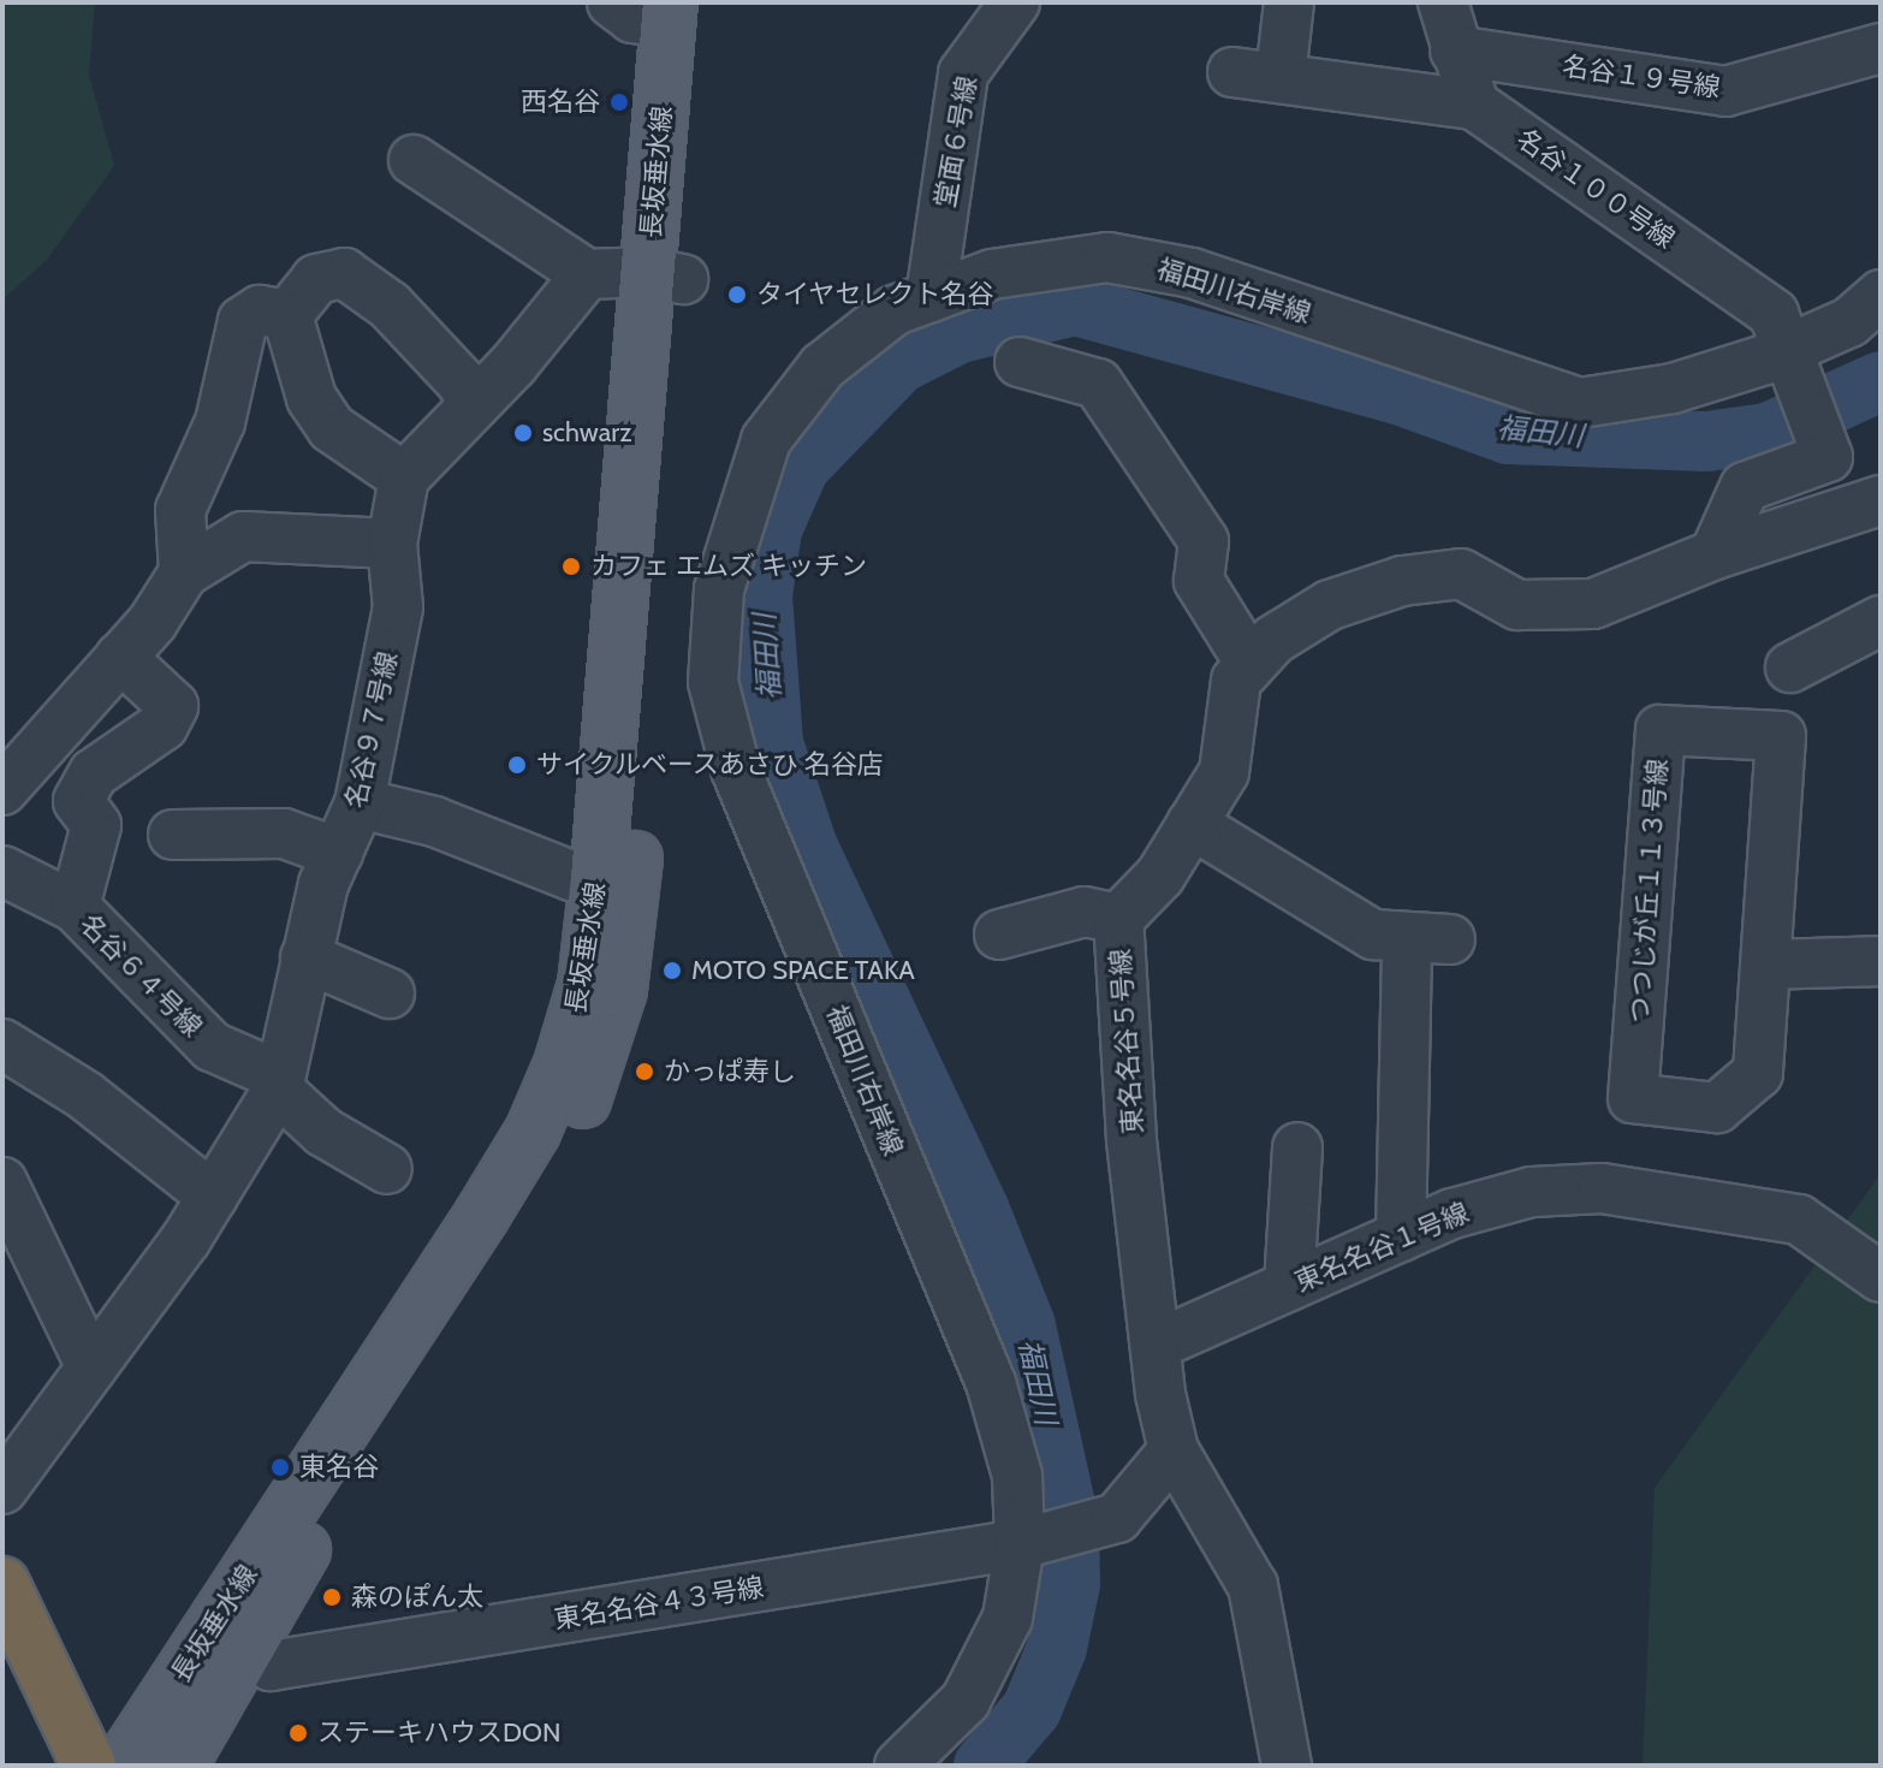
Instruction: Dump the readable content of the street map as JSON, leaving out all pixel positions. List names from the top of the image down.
{
  "streets": {
    "main road": ["長坂垂水線"],
    "street": [
      "名谷１９号線",
      "堂面６号線",
      "名谷１００号線",
      "福田川右岸線",
      "名谷９７号線",
      "つつじが丘１１３号線",
      "名谷６４号線",
      "東名名谷５号線",
      "東名名谷１号線",
      "東名名谷４３号線"
    ]
  },
  "crossings": [
    ["堂面６号線", "福田川右岸線"],
    ["長坂垂水線", "東名名谷４３号線"],
    ["名谷１００号線", "福田川右岸線"],
    ["福田川右岸線", "東名名谷４３号線"],
    ["名谷９７号線", "名谷６４号線"],
    ["東名名谷５号線", "東名名谷１号線"],
    ["東名名谷５号線", "東名名谷４３号線"]
  ],
  "water": ["福田川"],
  "places": [
    "西名谷",
    "タイヤセレクト名谷",
    "schwarz",
    "カフェ エムズ キッチン",
    "サイクルベースあさひ 名谷店",
    "MOTO SPACE TAKA",
    "かっぱ寿し",
    "東名谷",
    "森のぽん太",
    "ステーキハウスDON"
  ]
}
